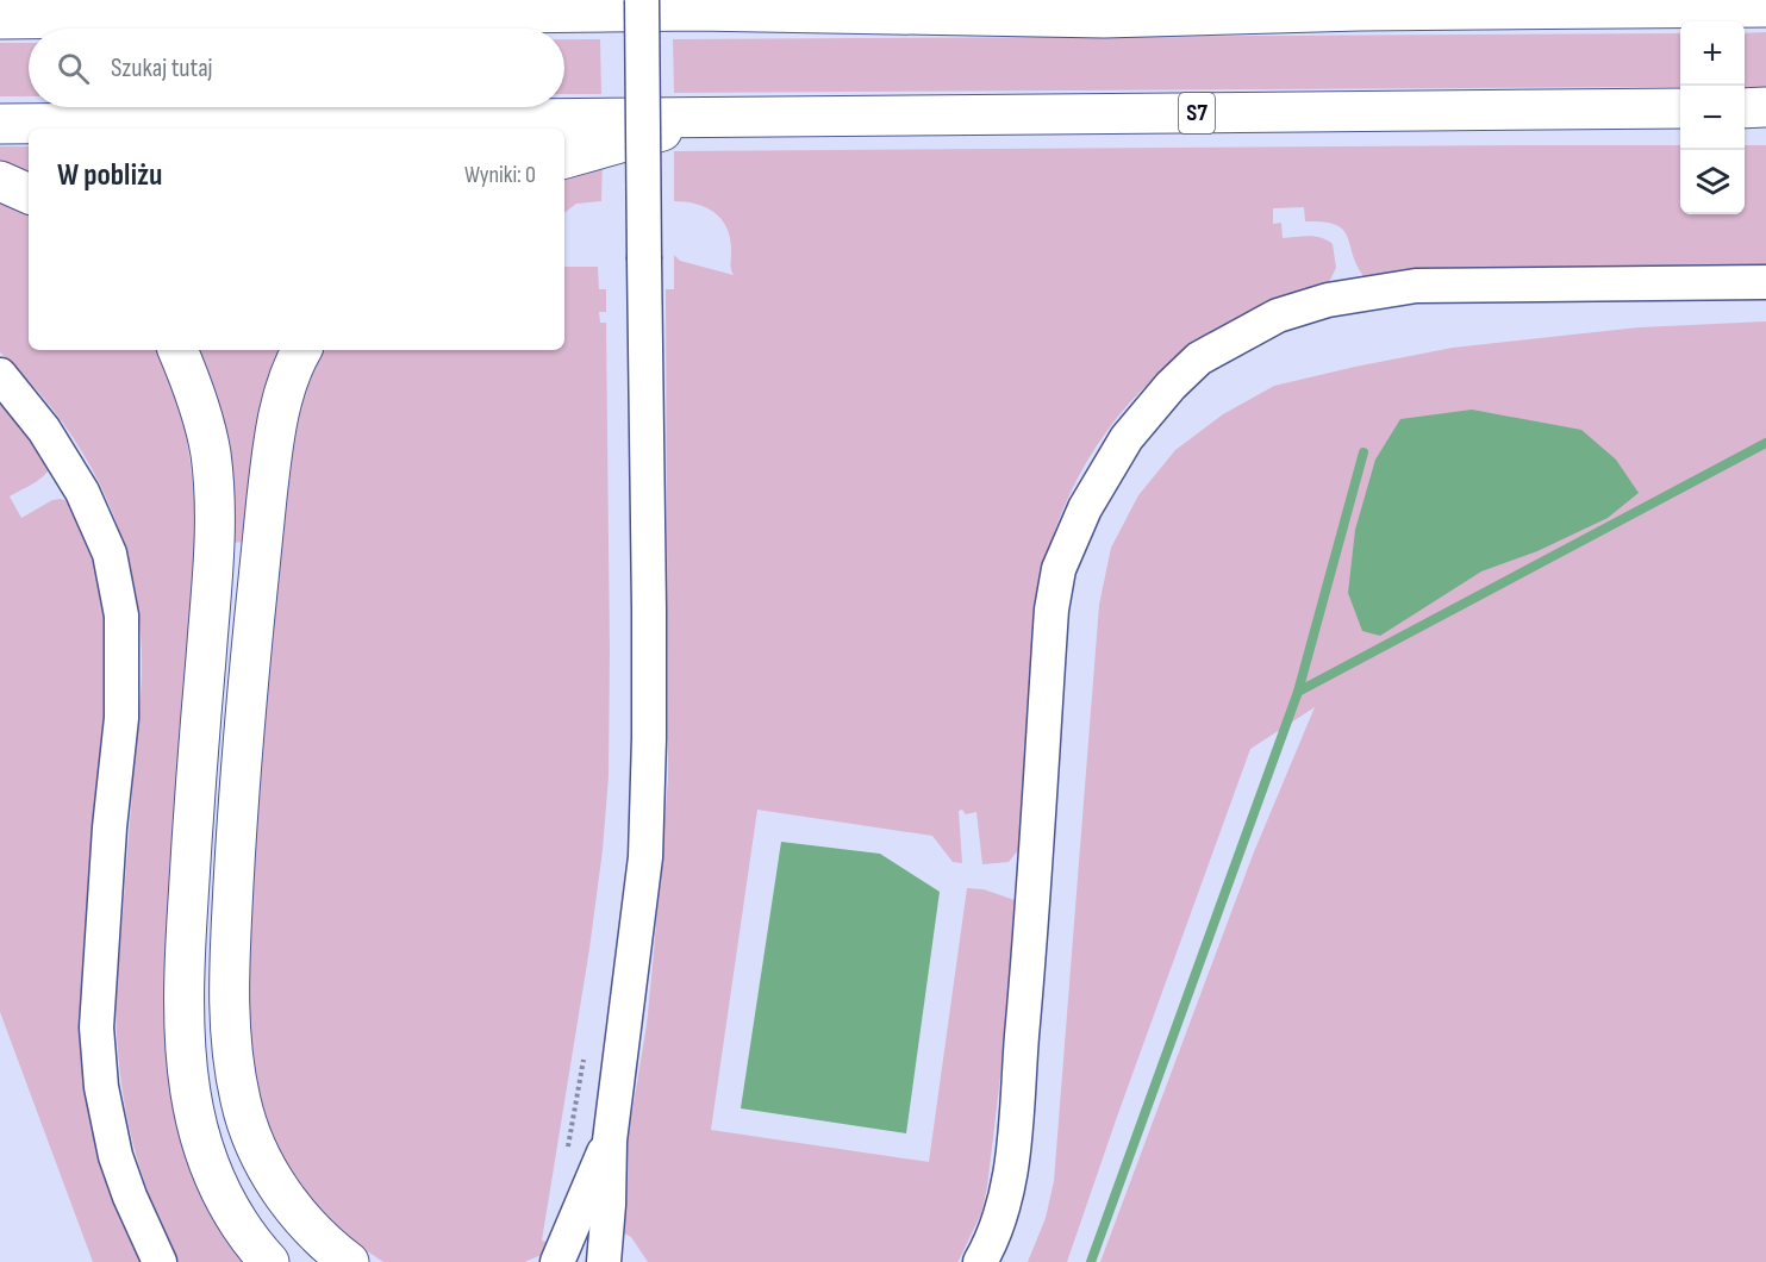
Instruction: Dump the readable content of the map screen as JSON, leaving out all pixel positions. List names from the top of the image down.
{
  "streets": {
    "highway": ["S7"]
  },
  "page": {
    "map_buttons": ["+", "−"],
    "search": "Szukaj tutaj",
    "heading": ["W pobliżu", "Wyniki: 0"]
  }
}
